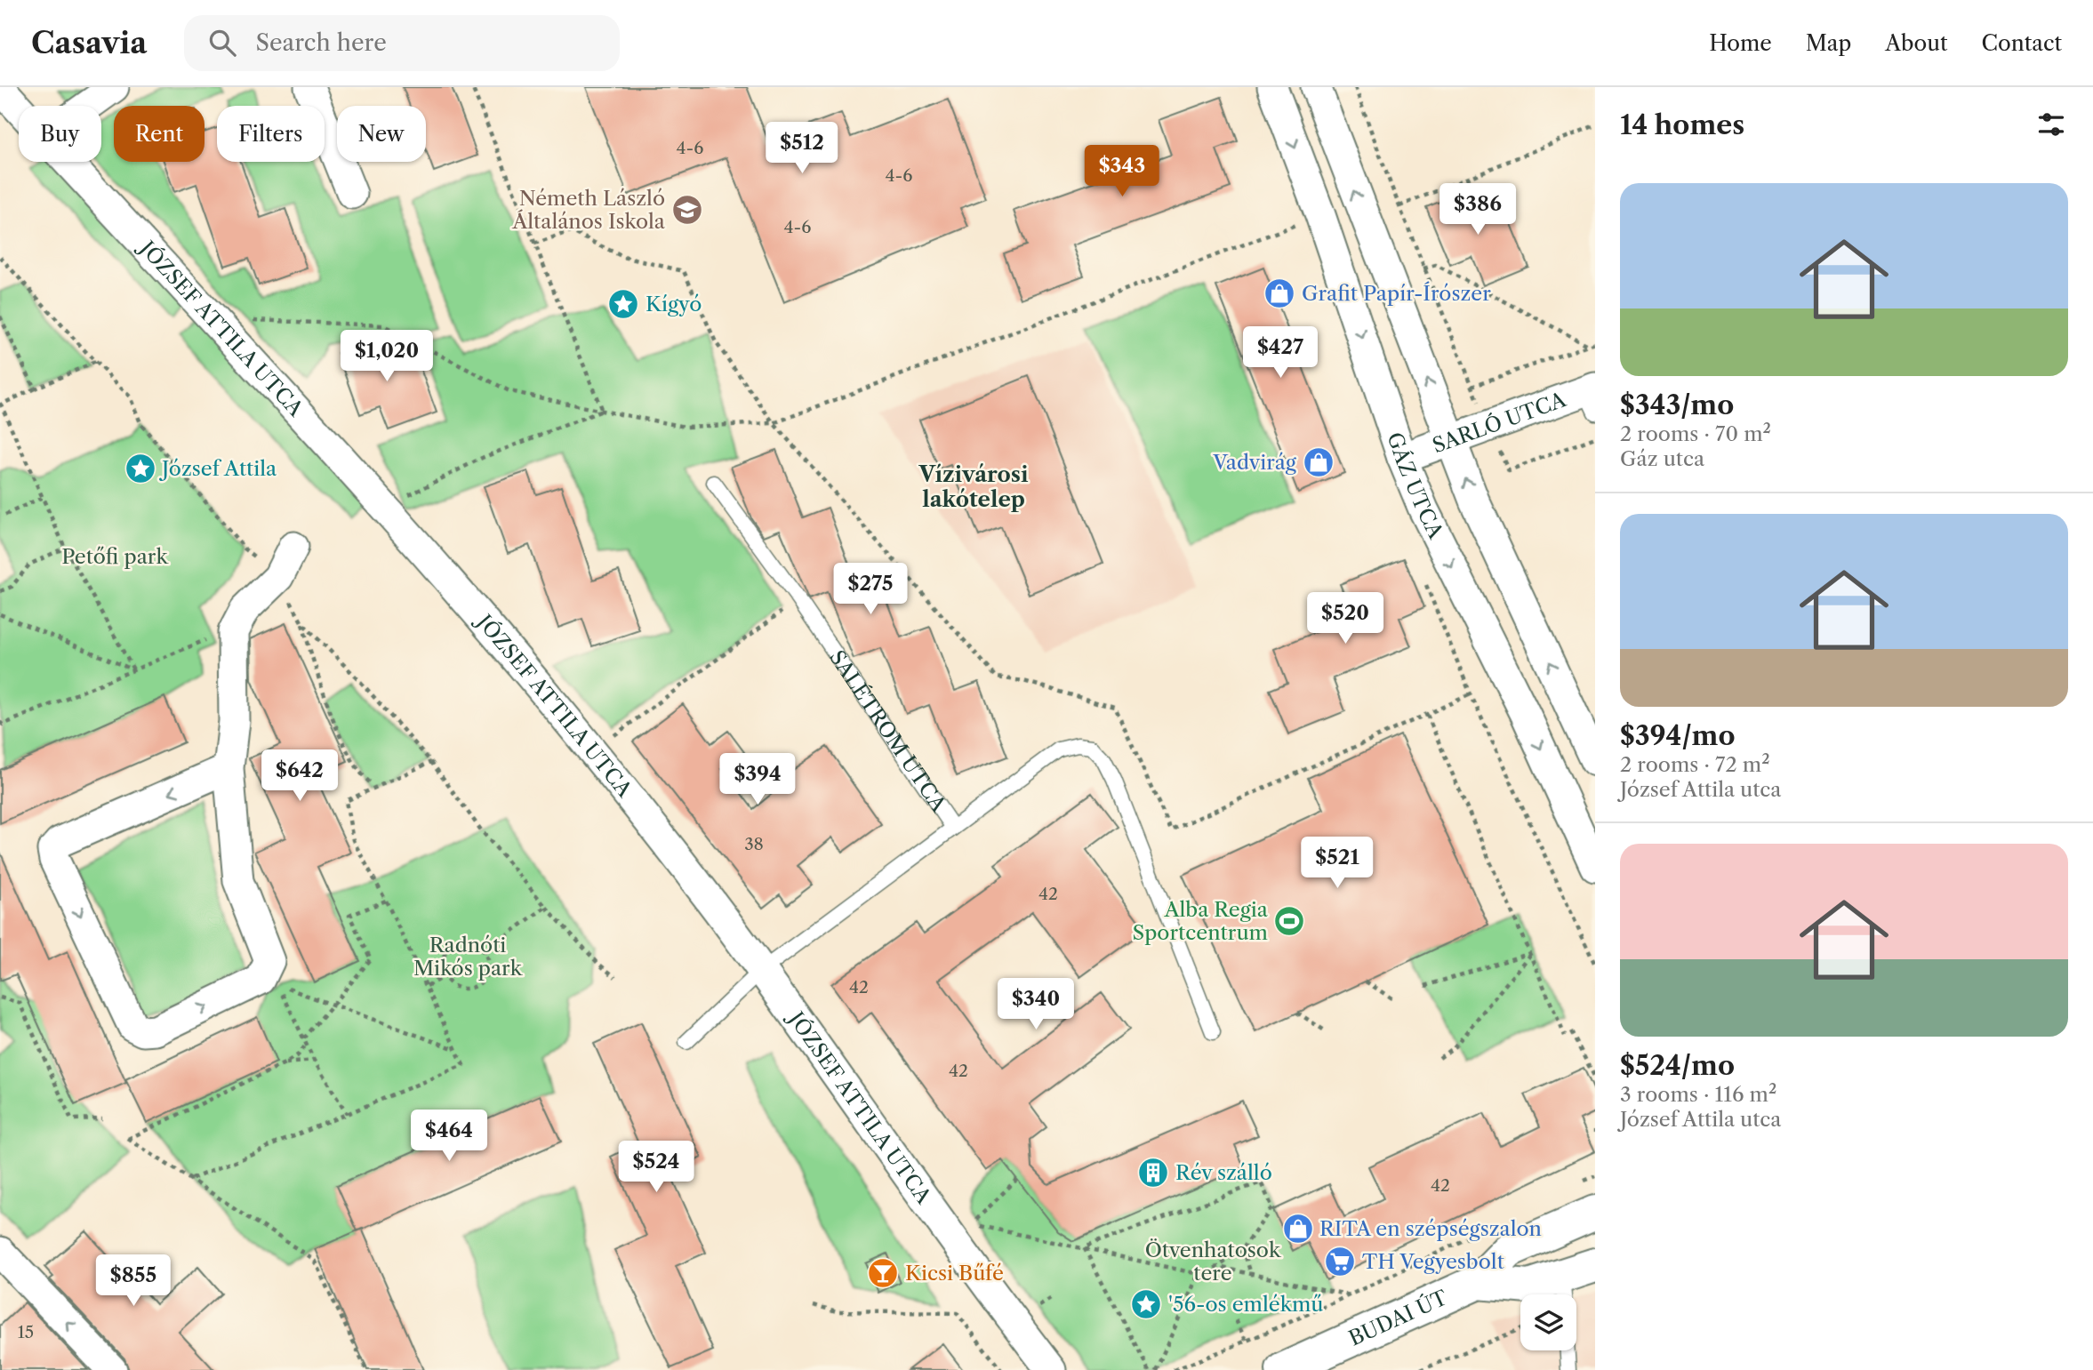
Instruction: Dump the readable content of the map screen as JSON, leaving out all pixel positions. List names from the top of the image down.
{
  "streets": {
    "street": [
      "JÓZSEF ATTILA UTCA",
      "SARLÓ UTCA",
      "GÁZ UTCA",
      "BUDAI ÚT"
    ],
    "lane": ["SALÉTROM UTCA"]
  },
  "crossings": [
    ["SARLÓ UTCA", "GÁZ UTCA"]
  ],
  "districts": ["Vízivárosi lakótelep"],
  "parks": ["Petőfi park", "Radnóti Mikós park", "Ötvenhatosok tere"],
  "places": {
    "school or university": ["Németh László Általános Iskola"],
    "shop": ["Grafit Papír-Írószer", "Vadvirág", "RITA en szépségszalon"],
    "place": ["Kígyó", "József Attila", "'56-os emlékmű"],
    "sports": ["Alba Regia Sportcentrum"],
    "building": ["Rév szálló"],
    "supermarket": ["TH Vegyesbolt"],
    "bar": ["Kicsi Bűfé"]
  },
  "house_numbers": [
    "4-6",
    "4-6",
    "4-6",
    "38",
    "42",
    "42",
    "42",
    "42",
    "15"
  ],
  "page": {
    "header": "Casavia",
    "search": "Search here",
    "nav": [
      "Home",
      "Map",
      "About",
      "Contact"
    ],
    "heading": "14 homes",
    "chip": [
      "Buy",
      "Rent",
      "Filters",
      "New"
    ],
    "price": [
      "$512",
      "$343",
      "$386",
      "$427",
      "$1,020",
      "$275",
      "$520",
      "$642",
      "$394",
      "$521",
      "$340",
      "$464",
      "$524",
      "$855"
    ],
    "list": [
      {
        "name": "$343/mo",
        "note": "2 rooms · 70 m² · Gáz utca"
      },
      {
        "name": "$394/mo",
        "note": "2 rooms · 72 m² · József Attila utca"
      },
      {
        "name": "$524/mo",
        "note": "3 rooms · 116 m² · József Attila utca"
      }
    ]
  }
}
